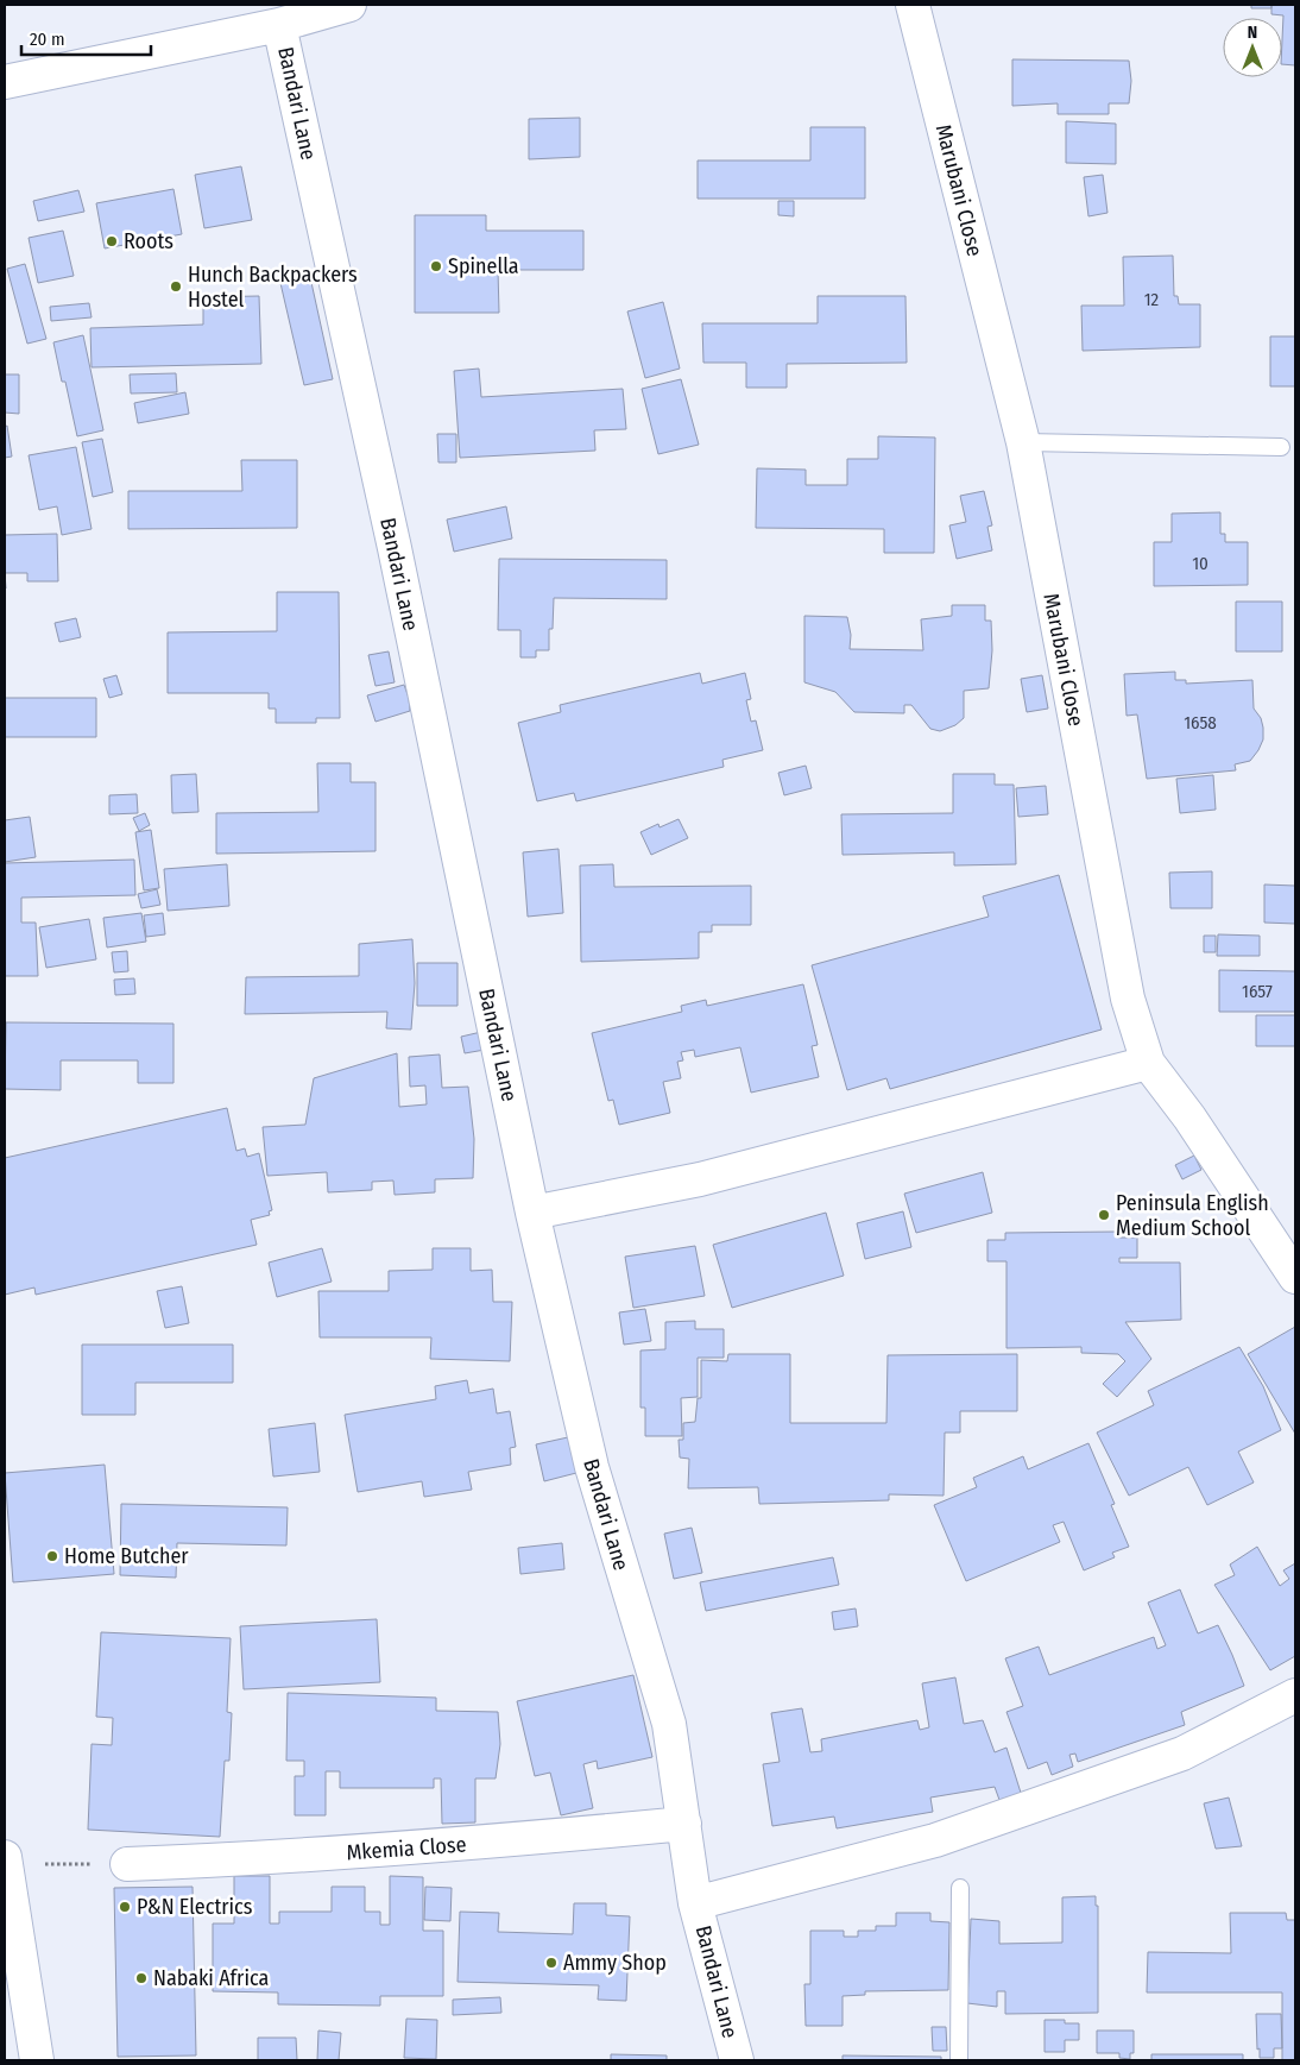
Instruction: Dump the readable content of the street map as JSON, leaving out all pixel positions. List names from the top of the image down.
{
  "streets": {
    "street": ["Bandari Lane", "Marubani Close", "Mkemia Close"]
  },
  "crossings": [
    ["Bandari Lane", "Mkemia Close"]
  ],
  "places": [
    "Roots",
    "Spinella",
    "Hunch Backpackers Hostel",
    "Peninsula English Medium School",
    "Home Butcher",
    "P&N Electrics",
    "Ammy Shop",
    "Nabaki Africa"
  ],
  "house_numbers": [
    "12",
    "10",
    "1658",
    "1657"
  ],
  "scale_bar": "20 m",
  "north": "top"
}
